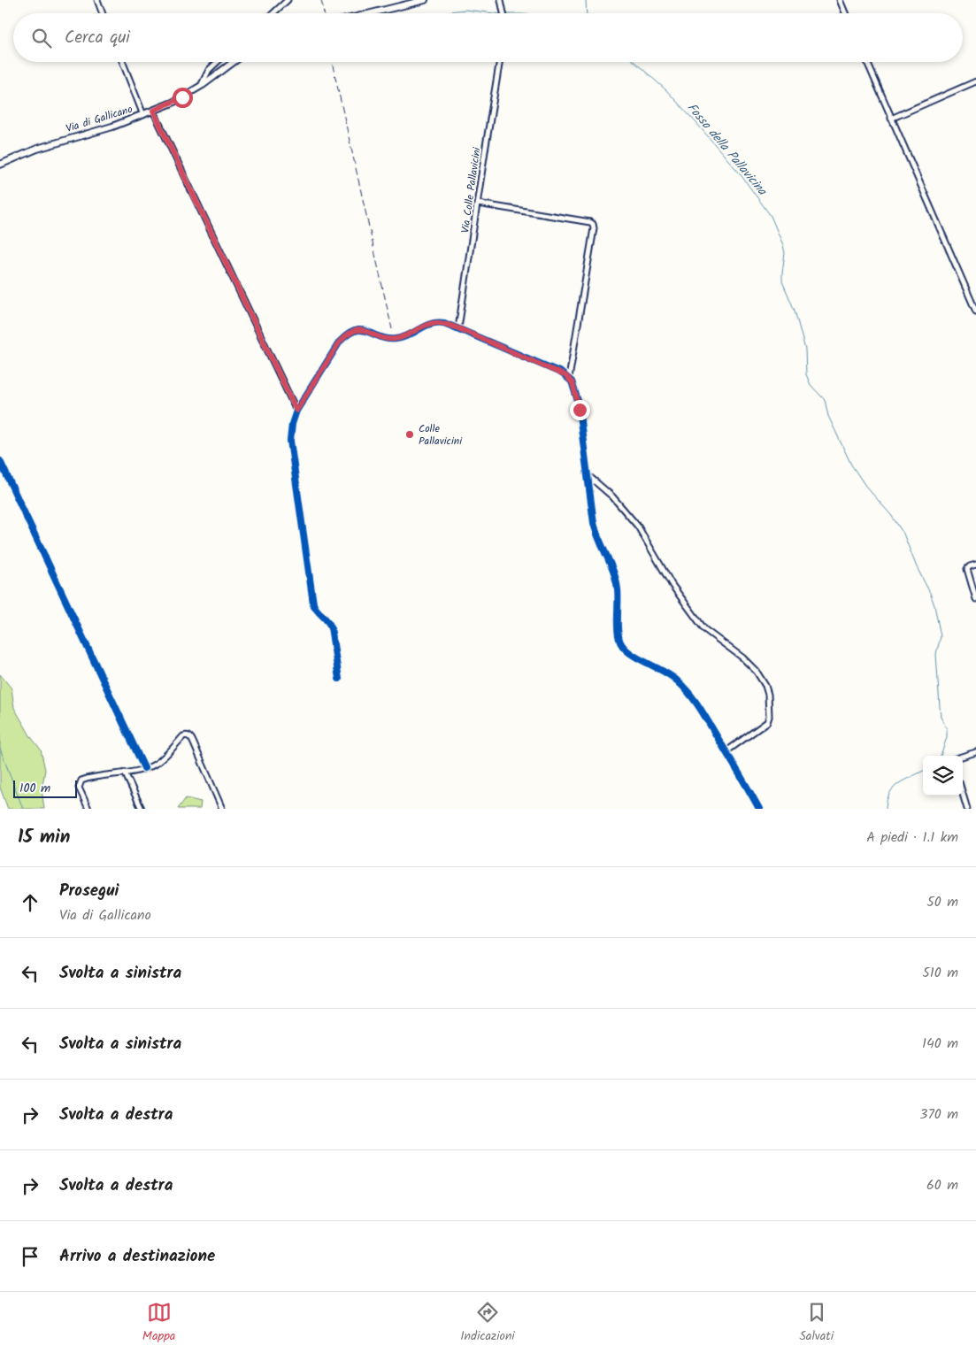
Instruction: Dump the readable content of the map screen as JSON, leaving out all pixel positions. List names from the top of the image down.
{
  "streets": {
    "street": ["Via di Gallicano", "Via Colle Pallavicini"]
  },
  "water": ["Fosso della Pallavicina"],
  "places": ["Colle Pallavicini"],
  "scale_bar": "100 m",
  "page": {
    "search": "Cerca qui",
    "scale": "100 m",
    "heading": ["15 min", "A piedi · 1.1 km"],
    "list": [
      ["Prosegui", "Via di Gallicano", "50 m"],
      ["Svolta a sinistra", "510 m"],
      ["Svolta a sinistra", "140 m"],
      ["Svolta a destra", "370 m"],
      ["Svolta a destra", "60 m"],
      "Arrivo a destinazione"
    ],
    "nav": ["Mappa", "Indicazioni", "Salvati"]
  }
}
